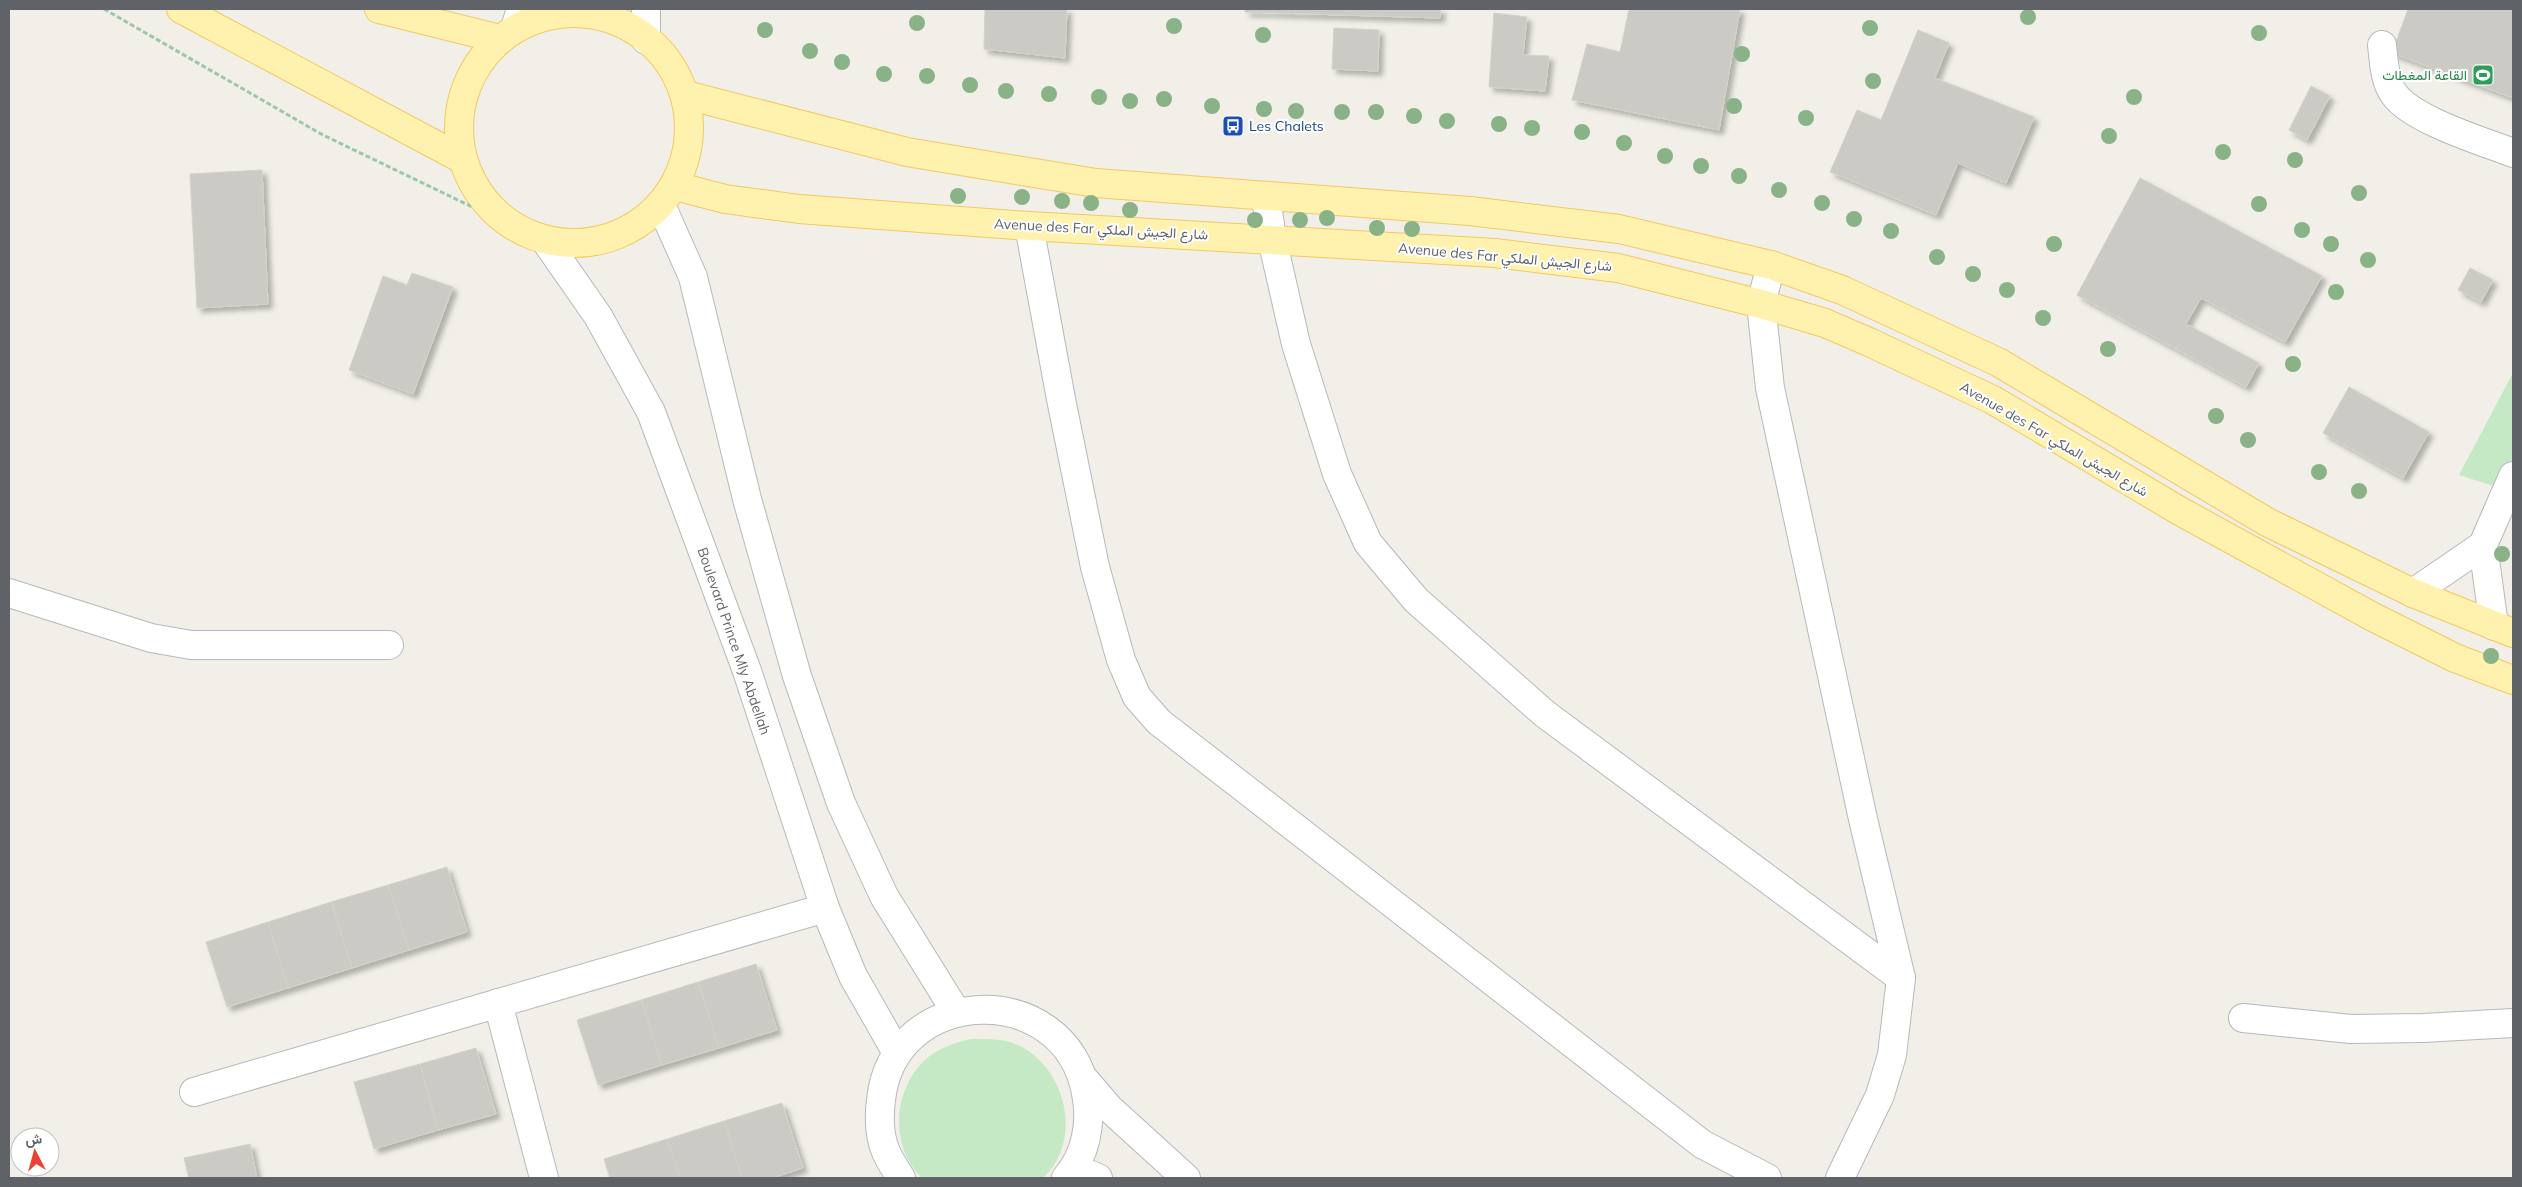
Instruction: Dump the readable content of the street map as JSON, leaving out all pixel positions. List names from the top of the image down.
{
  "streets": {
    "main road": ["Avenue des Far شارع الجيش الملكي"],
    "street": ["Boulevard Prince Mly Abdellah"]
  },
  "places": {
    "sports": ["القاعة المغطات"],
    "bus stop": ["Les Chalets"]
  },
  "north": "top"
}
